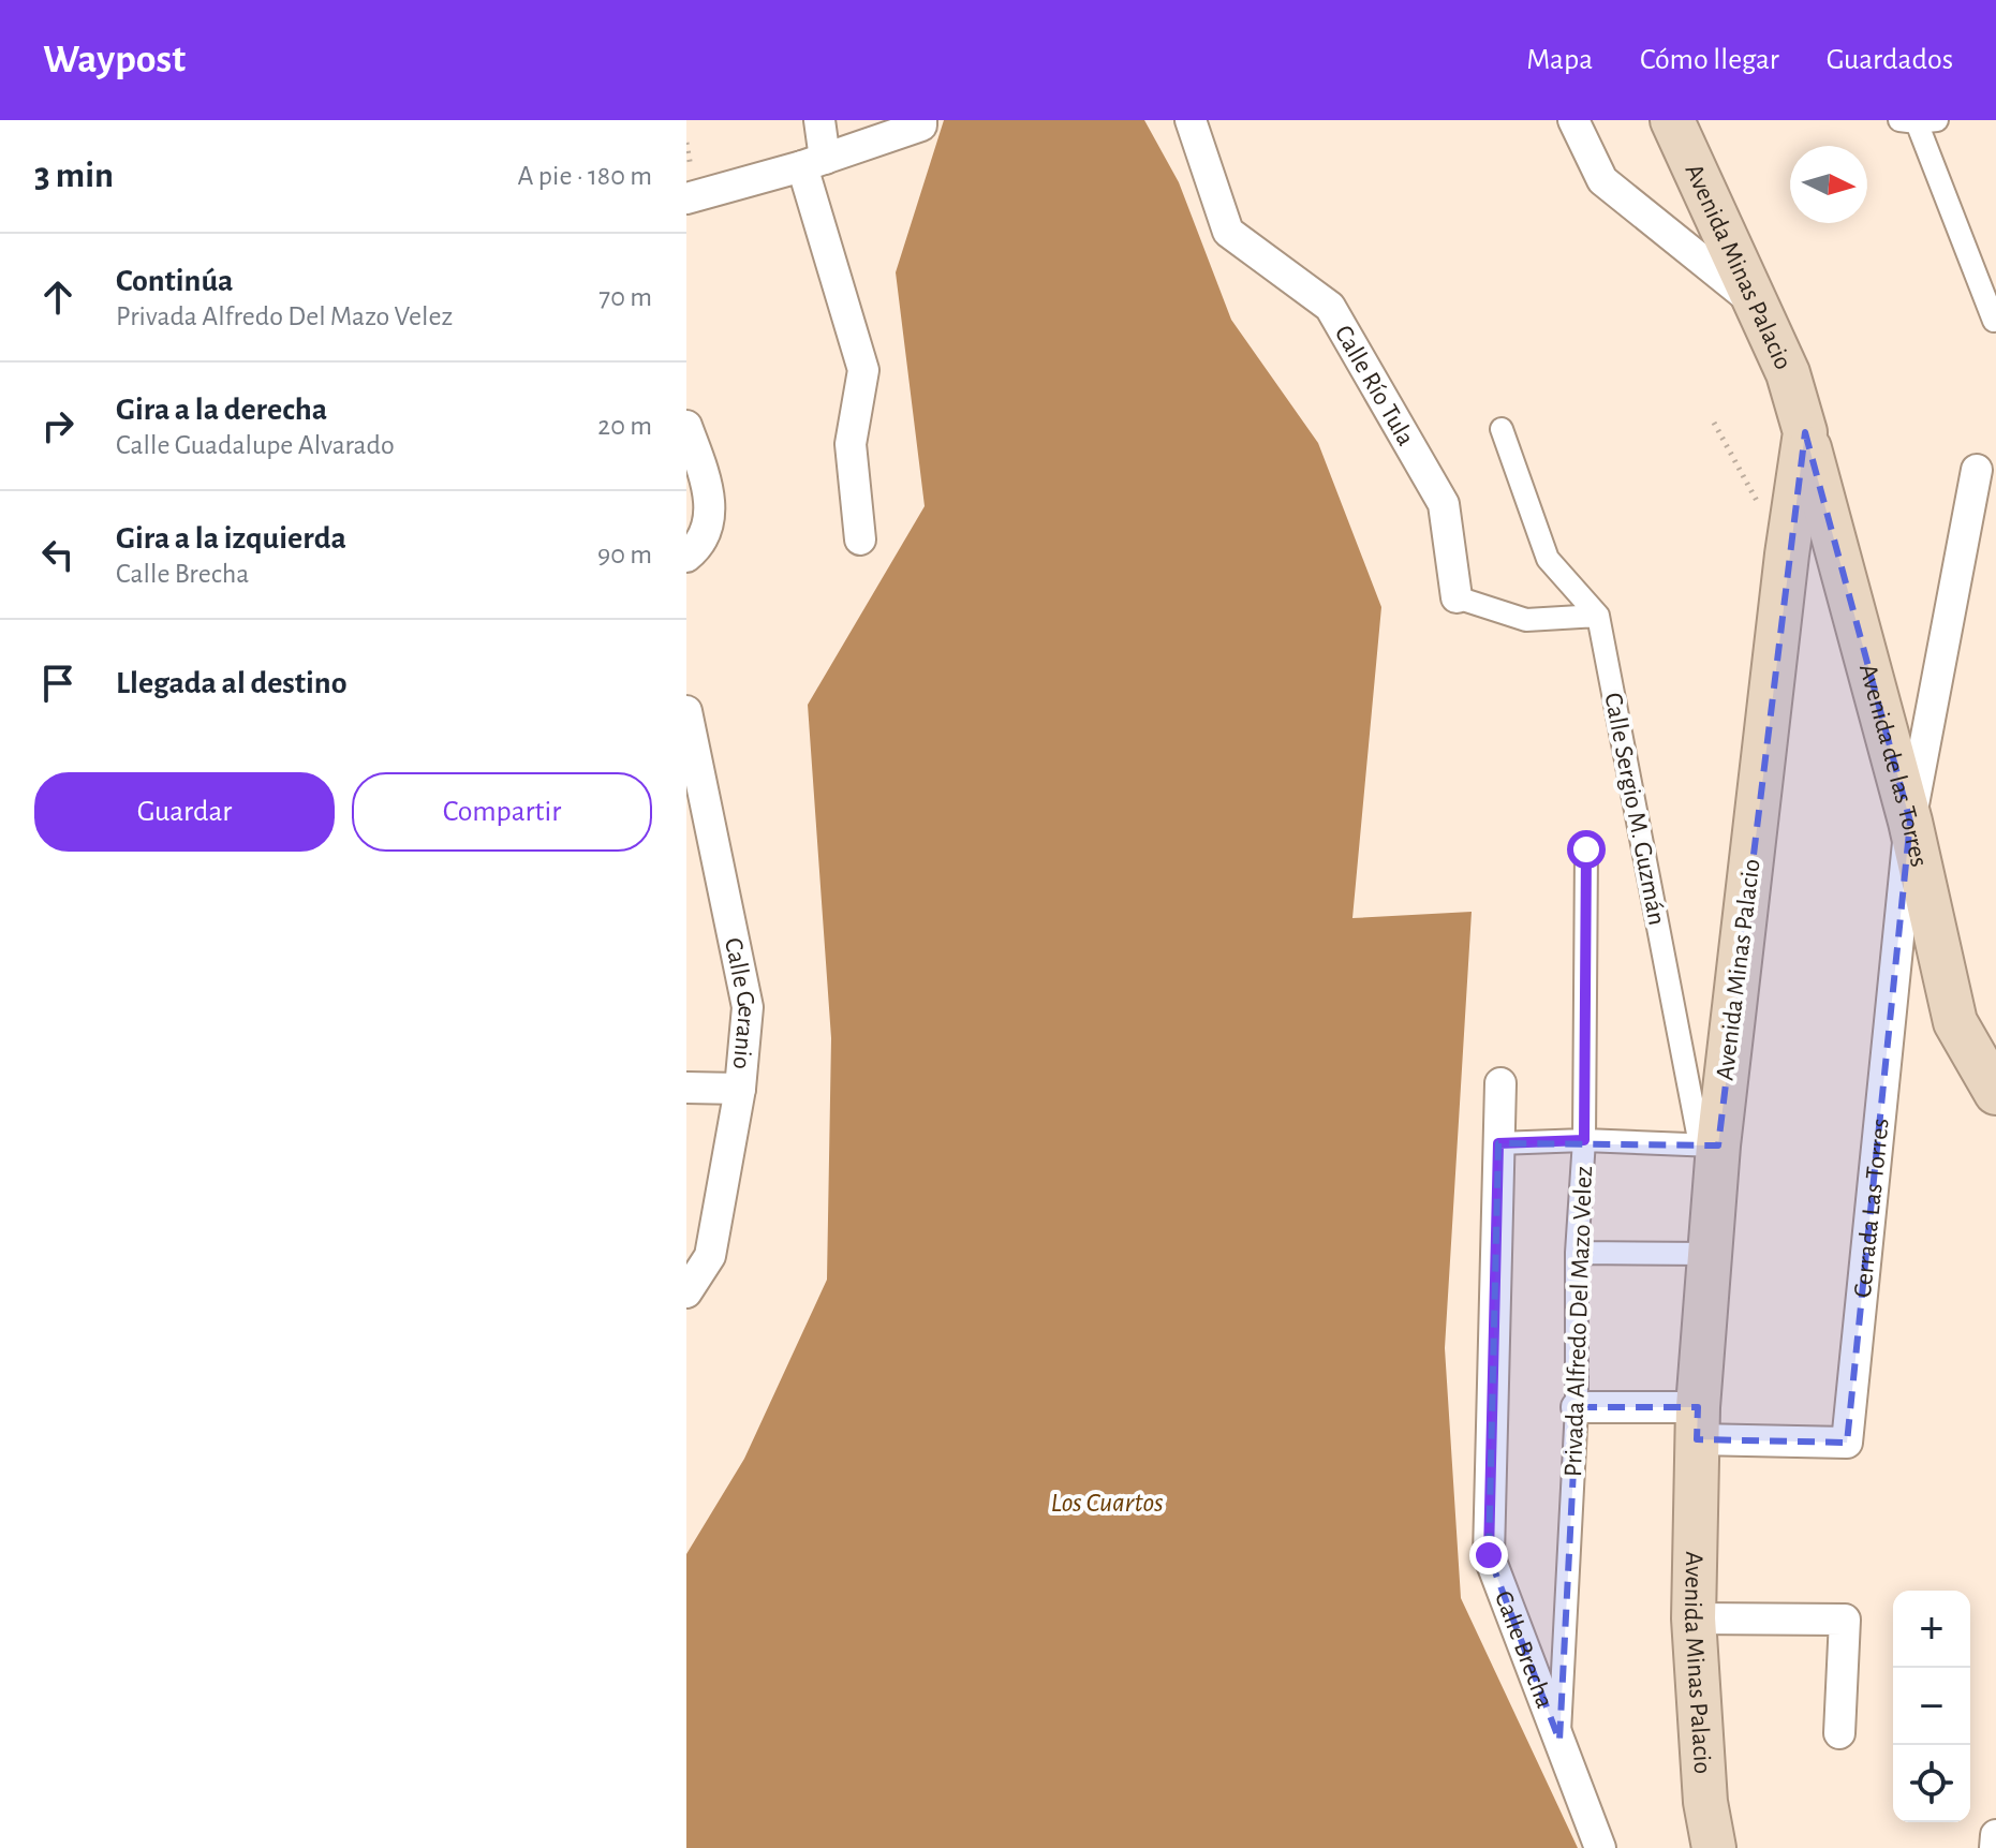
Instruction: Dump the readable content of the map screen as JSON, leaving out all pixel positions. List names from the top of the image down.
{
  "streets": {
    "main road": ["Avenida Minas Palacio", "Avenida de las Torres"],
    "street": [
      "Calle Río Tula",
      "Calle Sergio M. Guzmán",
      "Calle Geranio",
      "Cerrada Las Torres",
      "Privada Alfredo Del Mazo Velez",
      "Calle Brecha"
    ]
  },
  "crossings": [
    ["Avenida Minas Palacio", "Avenida de las Torres"],
    ["Avenida Minas Palacio", "Calle Sergio M. Guzmán"],
    ["Avenida Minas Palacio", "Cerrada Las Torres"],
    ["Avenida de las Torres", "Cerrada Las Torres"],
    ["Privada Alfredo Del Mazo Velez", "Calle Brecha"]
  ],
  "water": ["Los Cuartos"],
  "north": "right",
  "page": {
    "header": "Waypost",
    "nav": ["Mapa", "Cómo llegar", "Guardados"],
    "heading": ["3 min", "A pie · 180 m"],
    "list": [
      ["Continúa", "Privada Alfredo Del Mazo Velez", "70 m"],
      ["Gira a la derecha", "Calle Guadalupe Alvarado", "20 m"],
      ["Gira a la izquierda", "Calle Brecha", "90 m"],
      "Llegada al destino"
    ],
    "buttons": ["Guardar", "Compartir"],
    "map_buttons": ["+", "−"]
  }
}
